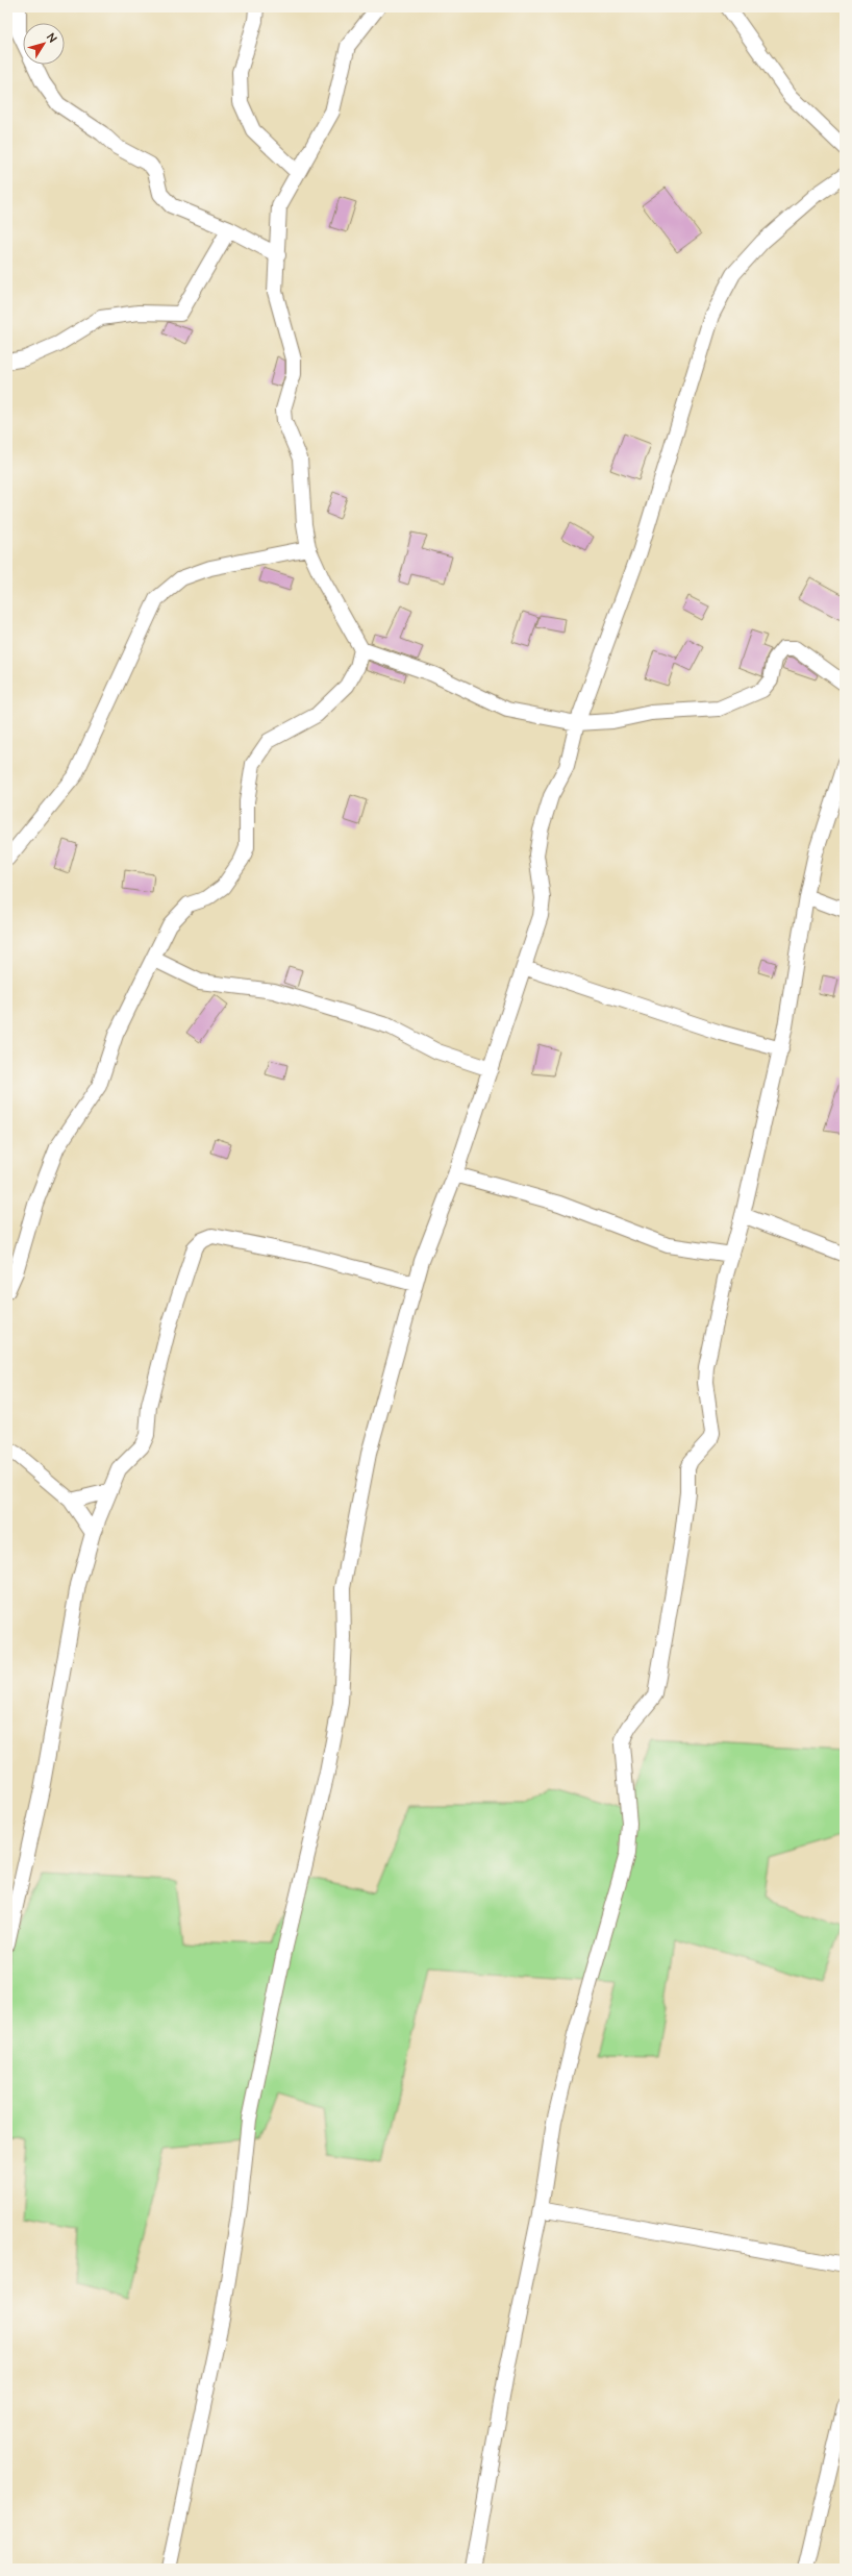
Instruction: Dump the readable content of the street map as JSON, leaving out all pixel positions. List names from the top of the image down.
{
  "north": "top right"
}
